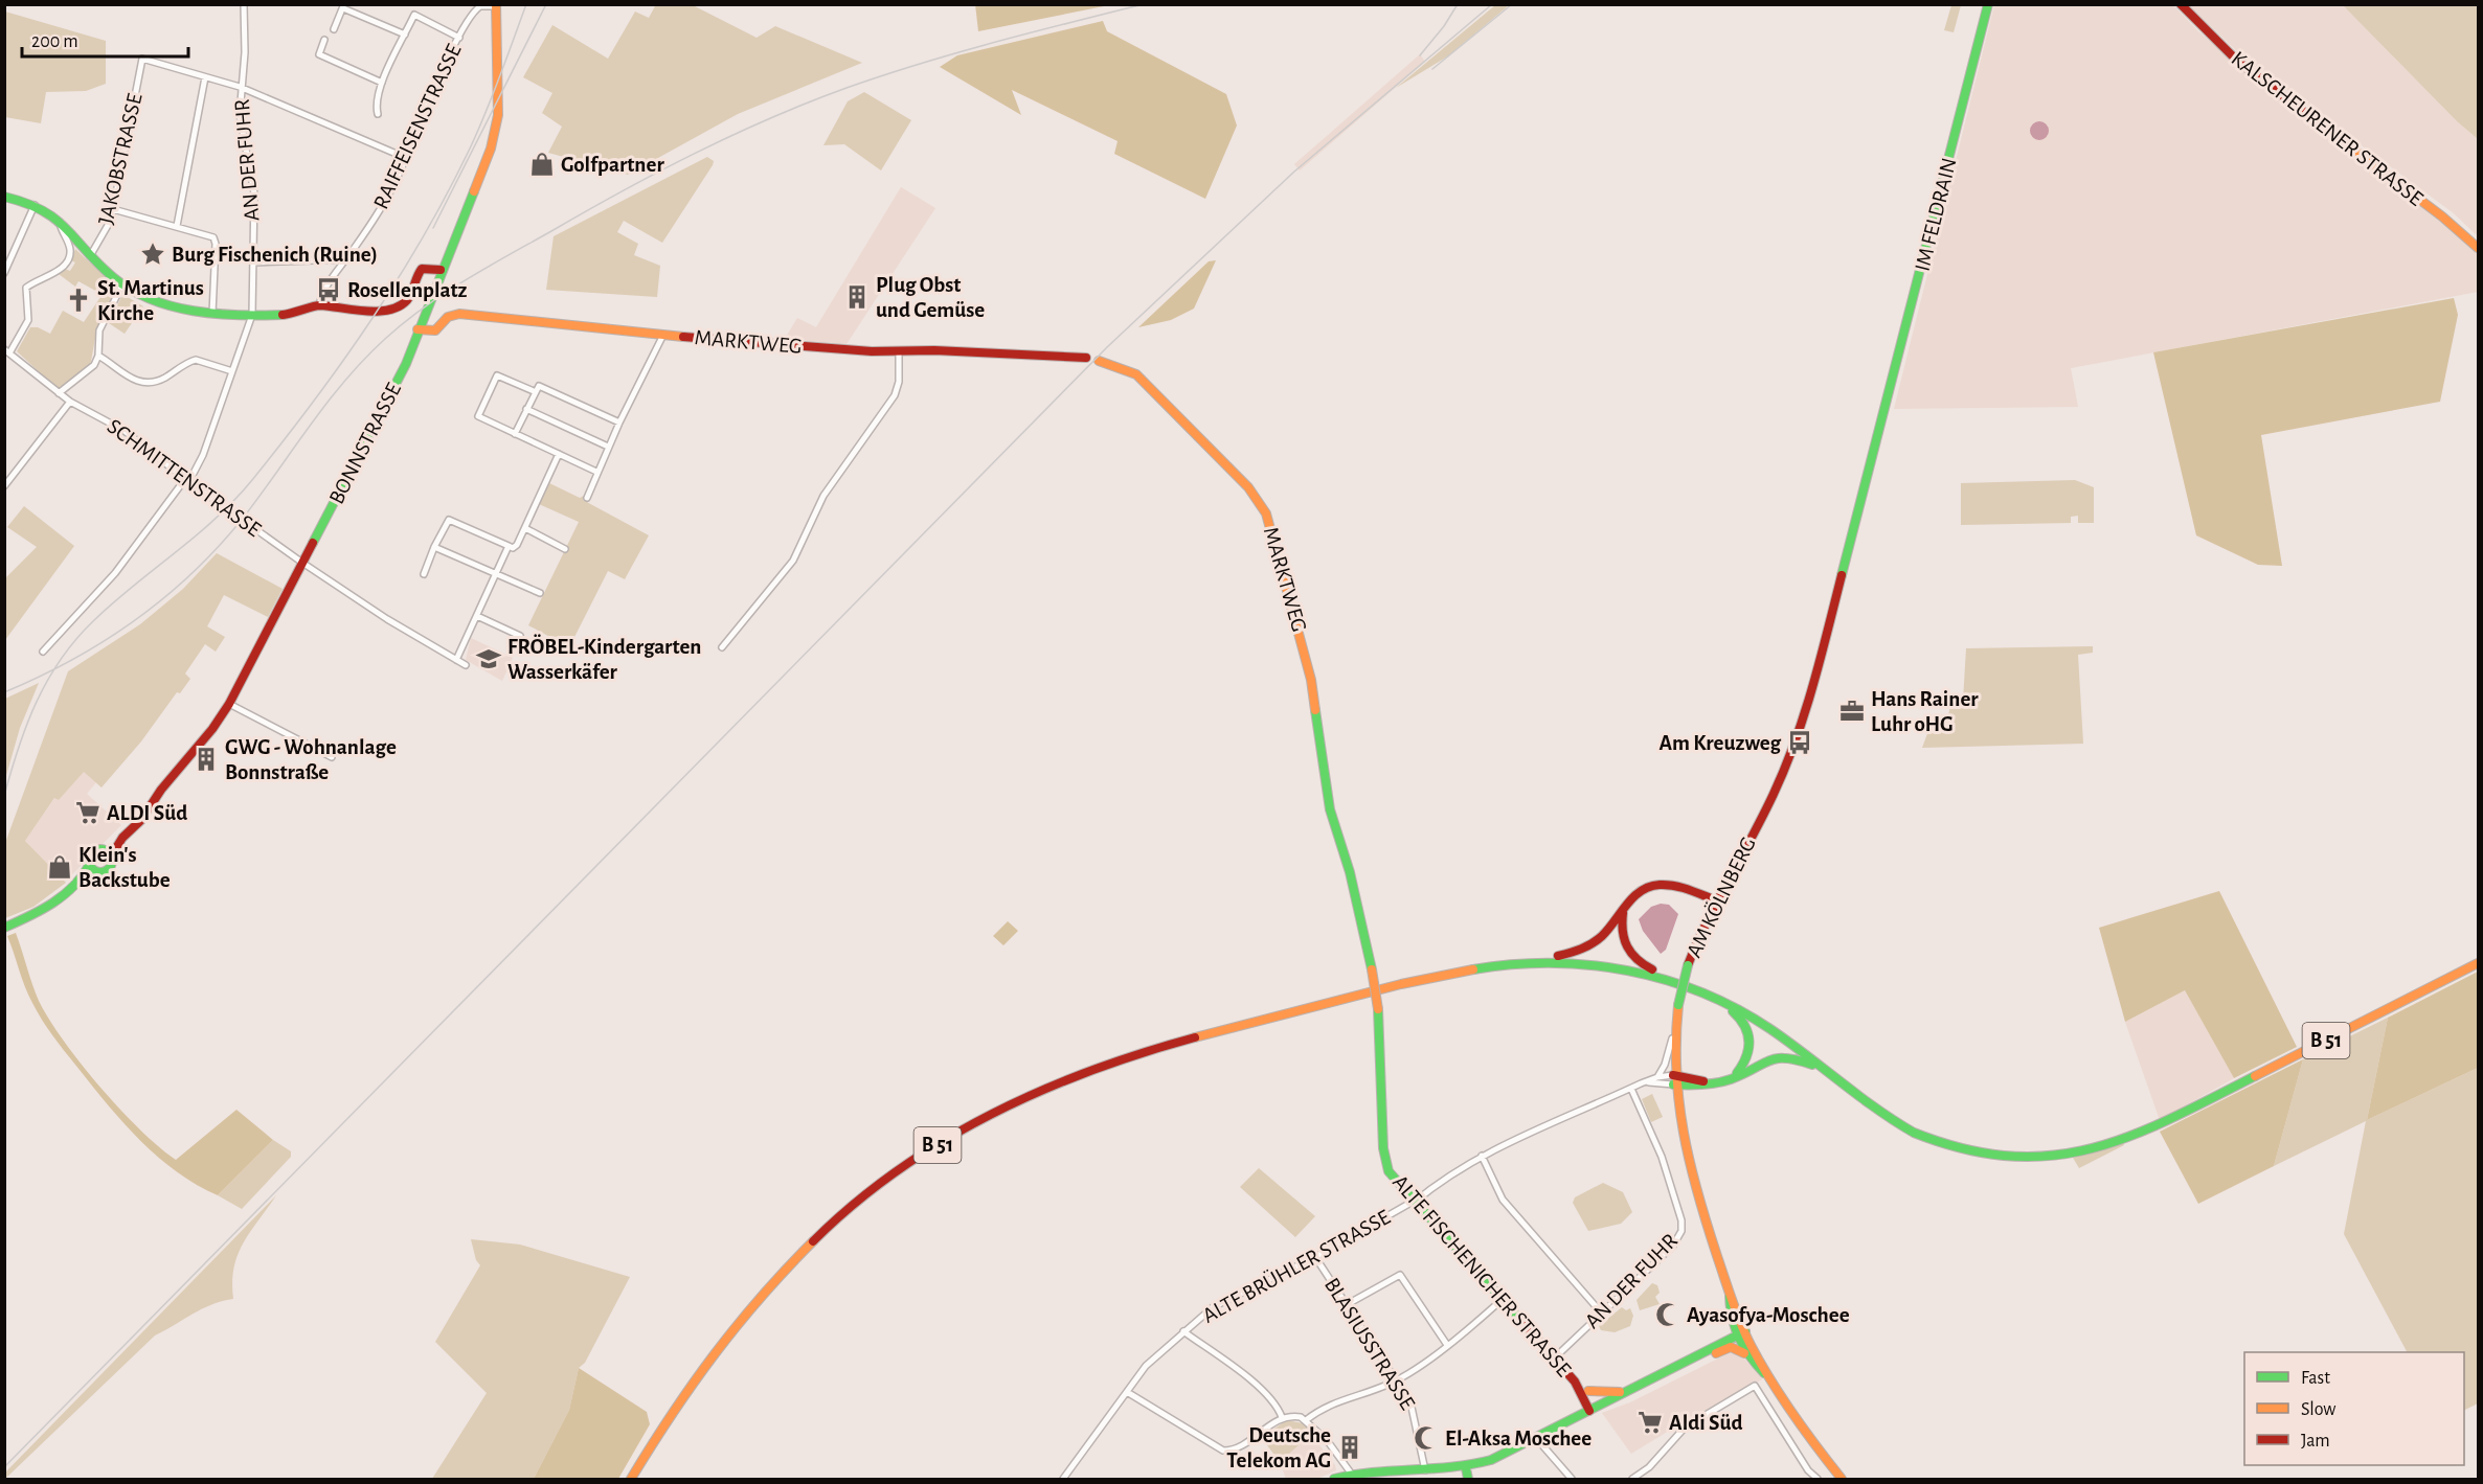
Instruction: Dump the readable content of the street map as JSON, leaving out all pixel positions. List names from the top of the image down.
{
  "streets": {
    "main road": [
      "KALSCHEURENER STRASSE",
      "IM FELDRAIN",
      "MARKTWEG",
      "BONNSTRASSE",
      "AM KÖLNBERG",
      "B 51",
      "ALTE FISCHENICHER STRASSE"
    ],
    "street": [
      "RAIFFEISENSTRASSE",
      "JAKOBSTRASSE",
      "AN DER FUHR",
      "SCHMITTENSTRASSE",
      "ALTE BRÜHLER STRASSE",
      "BLASIUSSTRASSE"
    ]
  },
  "crossings": [
    ["RAIFFEISENSTRASSE", "BONNSTRASSE"],
    ["AN DER FUHR", "SCHMITTENSTRASSE"],
    ["AN DER FUHR", "ALTE BRÜHLER STRASSE"],
    ["AN DER FUHR", "ALTE FISCHENICHER STRASSE"],
    ["IM FELDRAIN", "AM KÖLNBERG"],
    ["MARKTWEG", "BONNSTRASSE"],
    ["MARKTWEG", "ALTE FISCHENICHER STRASSE"],
    ["BONNSTRASSE", "SCHMITTENSTRASSE"],
    ["AM KÖLNBERG", "ALTE BRÜHLER STRASSE"],
    ["ALTE BRÜHLER STRASSE", "ALTE FISCHENICHER STRASSE"],
    ["ALTE BRÜHLER STRASSE", "BLASIUSSTRASSE"]
  ],
  "places": {
    "shop": ["Golfpartner", "Klein's Backstube"],
    "place": ["Burg Fischenich (Ruine)"],
    "bus stop": ["Rosellenplatz", "Am Kreuzweg"],
    "building": ["Plug Obst und Gemüse", "GWG - Wohnanlage Bonnstraße", "Deutsche Telekom AG"],
    "church": ["St. Martinus Kirche"],
    "school or university": ["FRÖBEL-Kindergarten Wasserkäfer"],
    "office": ["Hans Rainer Luhr oHG"],
    "supermarket": ["ALDI Süd", "Aldi Süd"],
    "mosque": ["Ayasofya-Moschee", "El-Aksa Moschee"]
  },
  "legend": ["Fast", "Slow", "Jam"],
  "scale_bar": "200 m"
}
